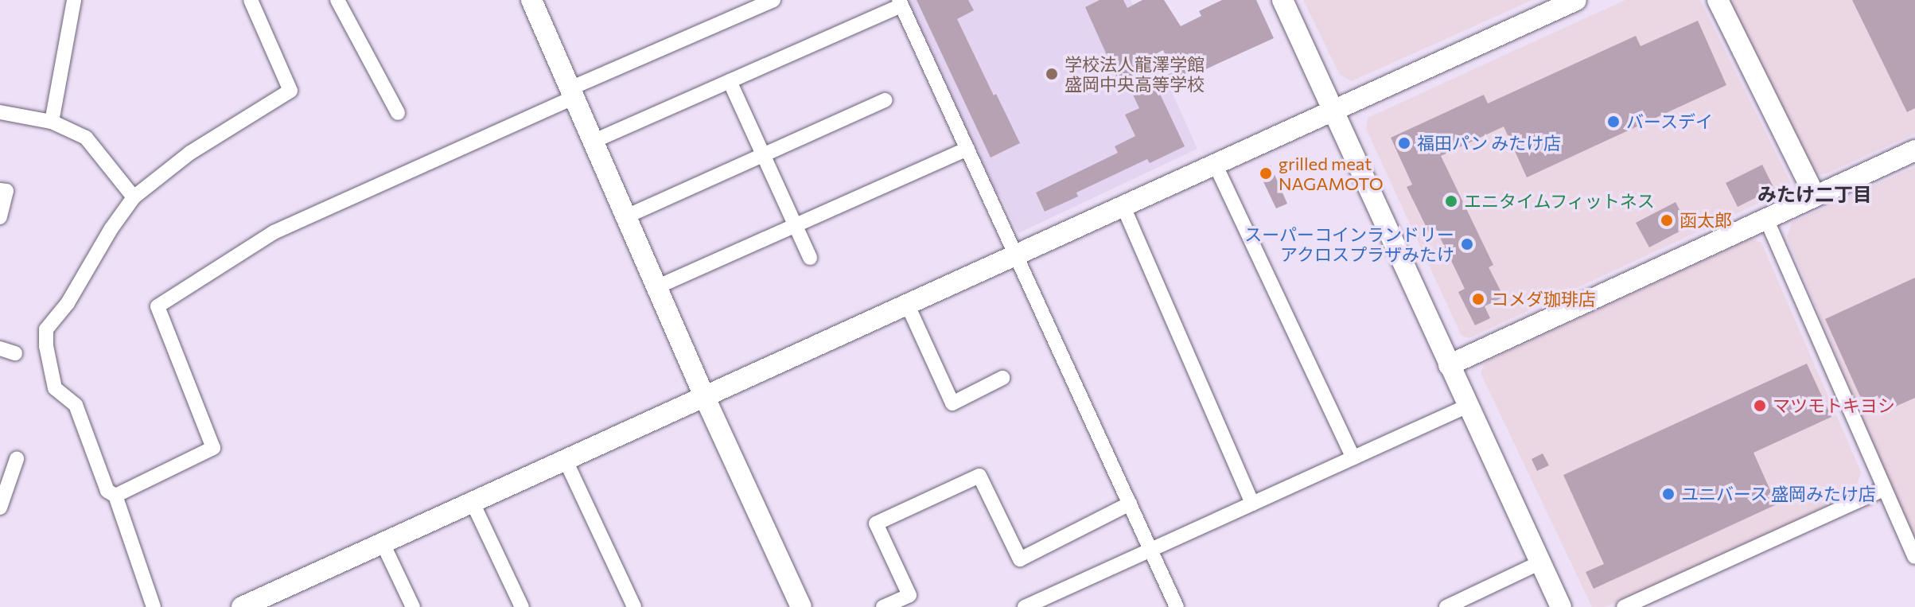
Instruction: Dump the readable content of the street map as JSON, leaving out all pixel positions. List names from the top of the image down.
{
  "districts": ["みたけ二丁目"],
  "places": [
    "学校法人龍澤学館 盛岡中央高等学校",
    "バースデイ",
    "福田パン みたけ店",
    "grilled meat NAGAMOTO",
    "エニタイムフィットネス",
    "函太郎",
    "スーパーコインランドリー アクロスプラザみたけ",
    "コメダ珈琲店",
    "マツモトキヨシ",
    "ユニバース 盛岡みたけ店"
  ]
}
